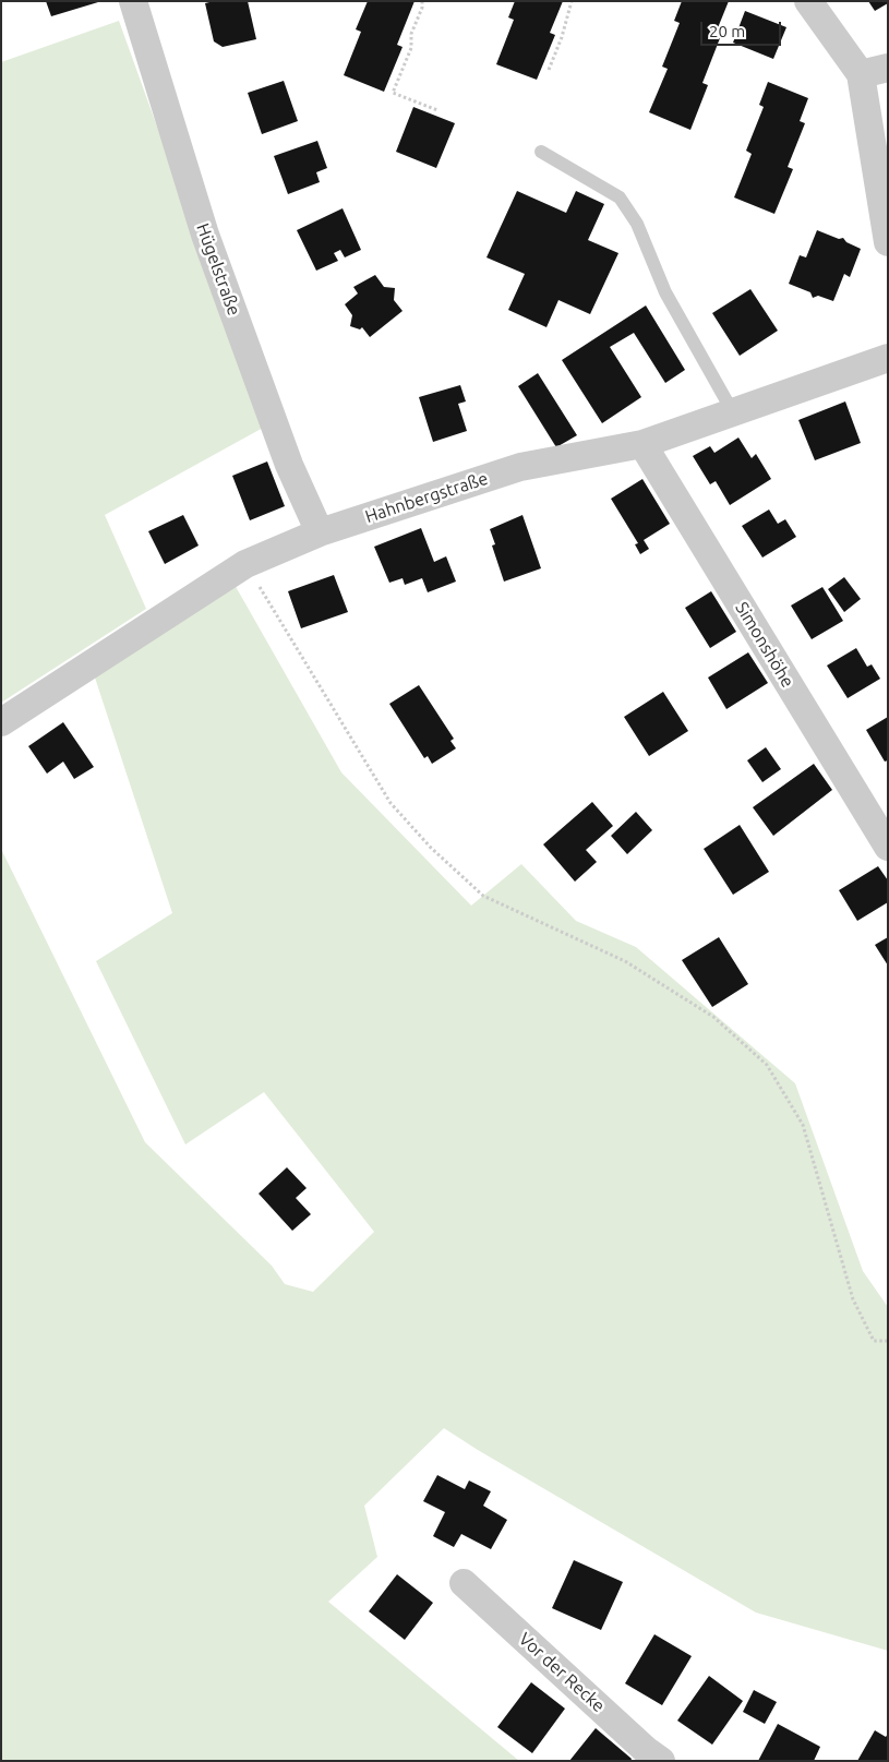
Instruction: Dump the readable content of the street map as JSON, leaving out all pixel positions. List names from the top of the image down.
{
  "streets": {
    "street": [
      "Hügelstraße",
      "Hahnbergstraße",
      "Simonshöhe",
      "Vor der Recke"
    ]
  },
  "crossings": [
    ["Hügelstraße", "Hahnbergstraße"],
    ["Hahnbergstraße", "Simonshöhe"]
  ],
  "scale_bar": "20 m"
}
